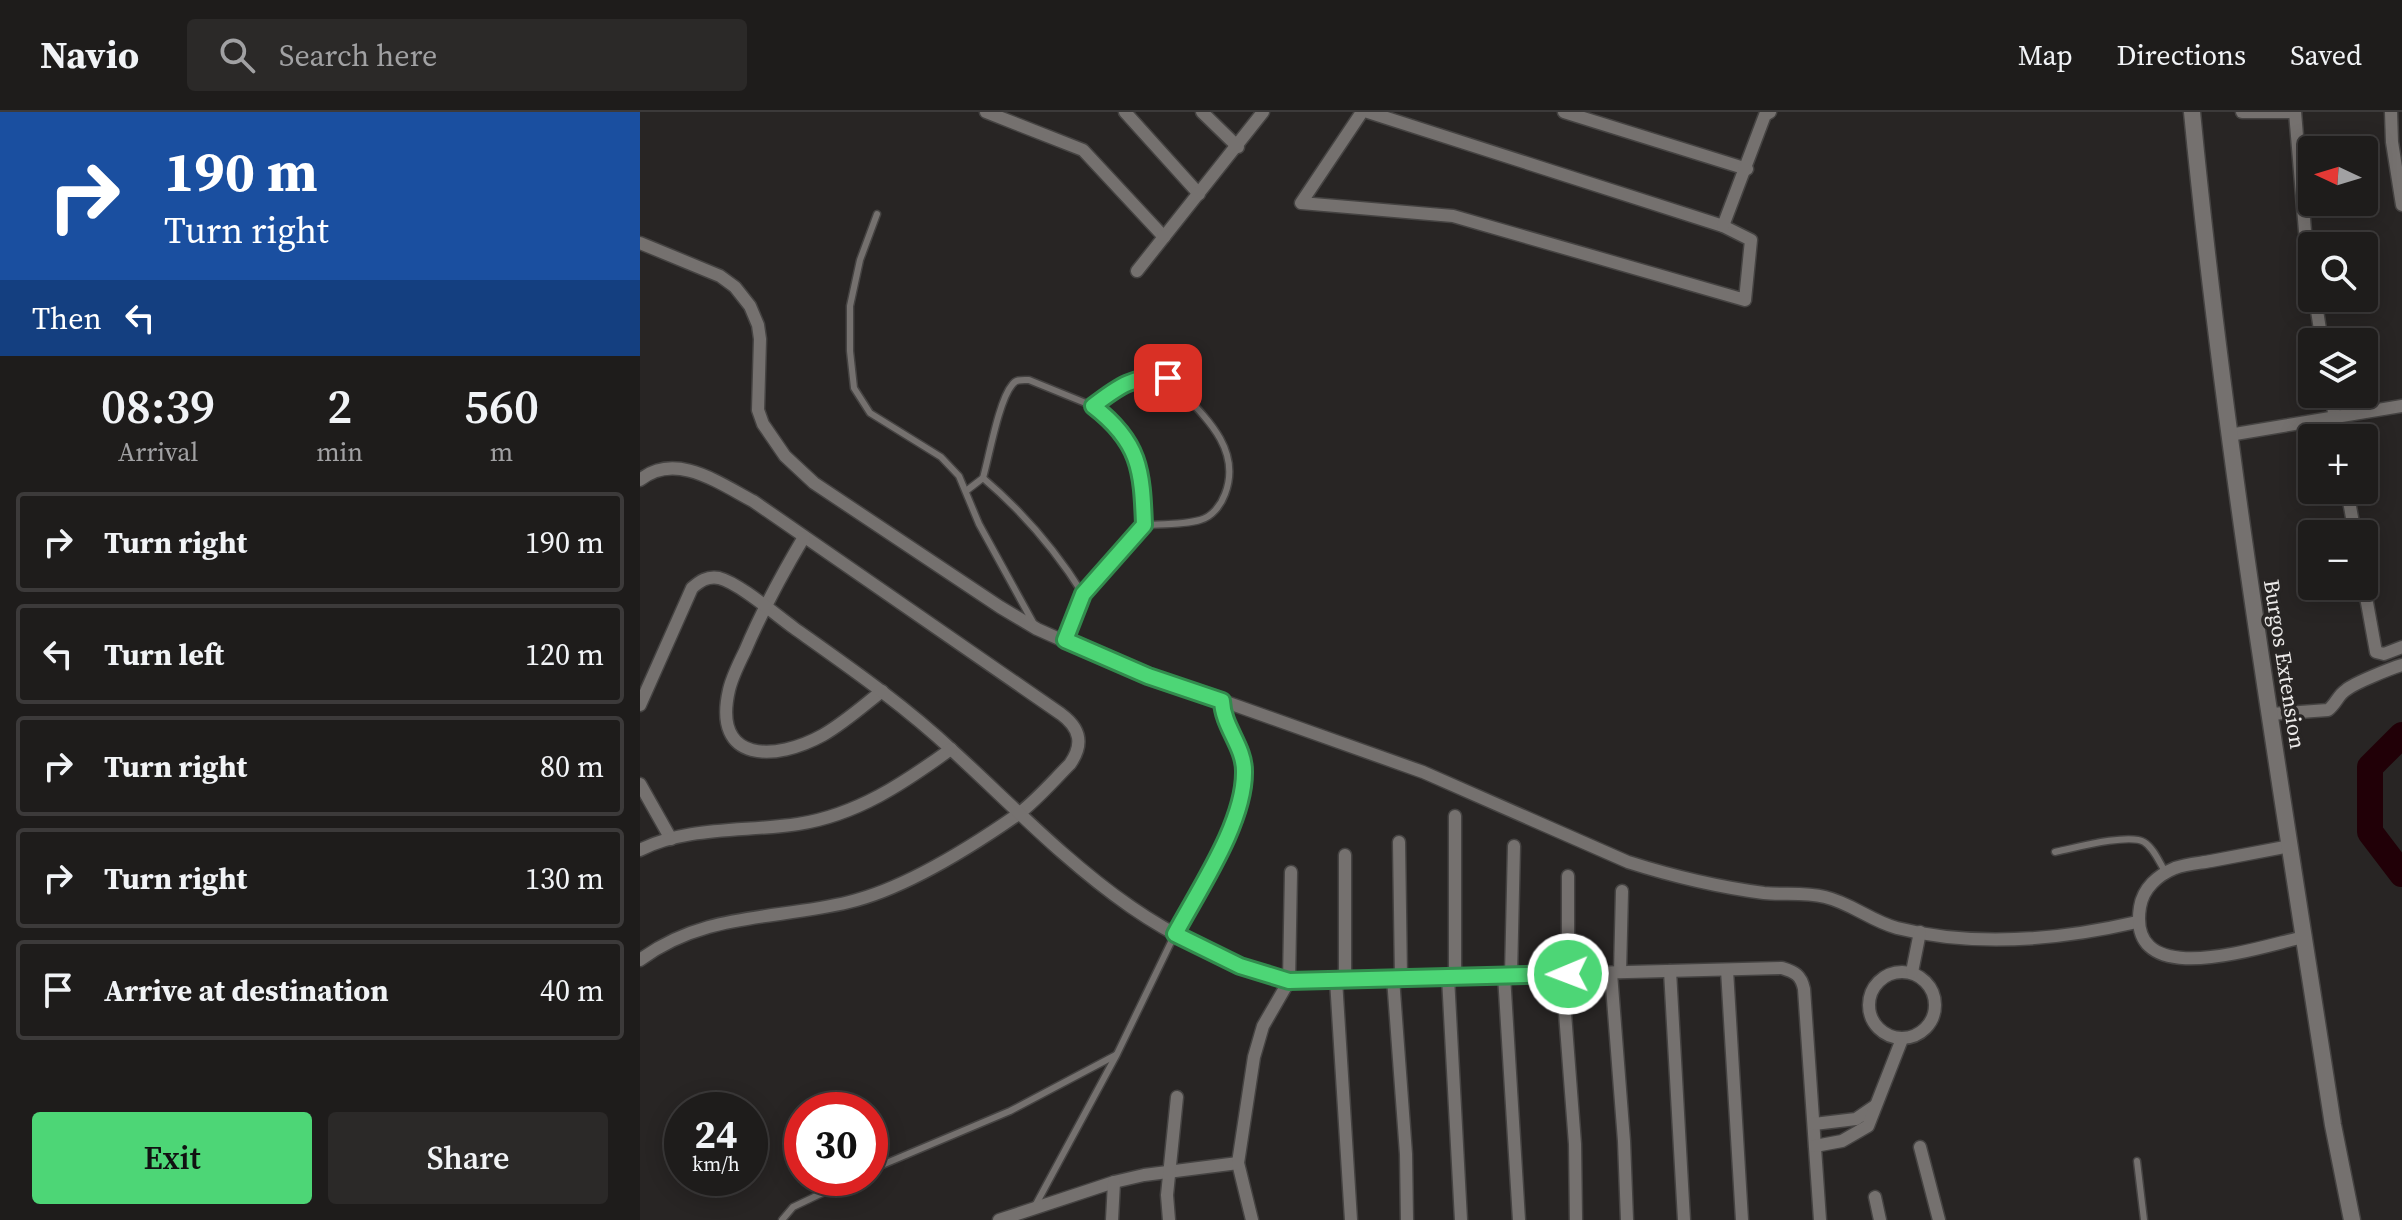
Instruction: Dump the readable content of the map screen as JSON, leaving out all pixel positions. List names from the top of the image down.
{
  "streets": {
    "main road": ["Burgos Extension"]
  },
  "north": "left",
  "page": {
    "header": "Navio",
    "search": "Search here",
    "nav": ["Map", "Directions", "Saved"],
    "turn": ["190 m", "Turn right"],
    "map_buttons": ["+", "−"],
    "then": "Then",
    "eta": [
      "08:39",
      "Arrival",
      "2",
      "min",
      "560",
      "m"
    ],
    "list": [
      {
        "name": "Turn right",
        "value": "190 m"
      },
      {
        "name": "Turn left",
        "value": "120 m"
      },
      {
        "name": "Turn right",
        "value": "80 m"
      },
      {
        "name": "Turn right",
        "value": "130 m"
      },
      {
        "name": "Arrive at destination",
        "value": "40 m"
      }
    ],
    "speed": "24 km/h",
    "limit": "30",
    "buttons": ["Exit", "Share"]
  }
}
